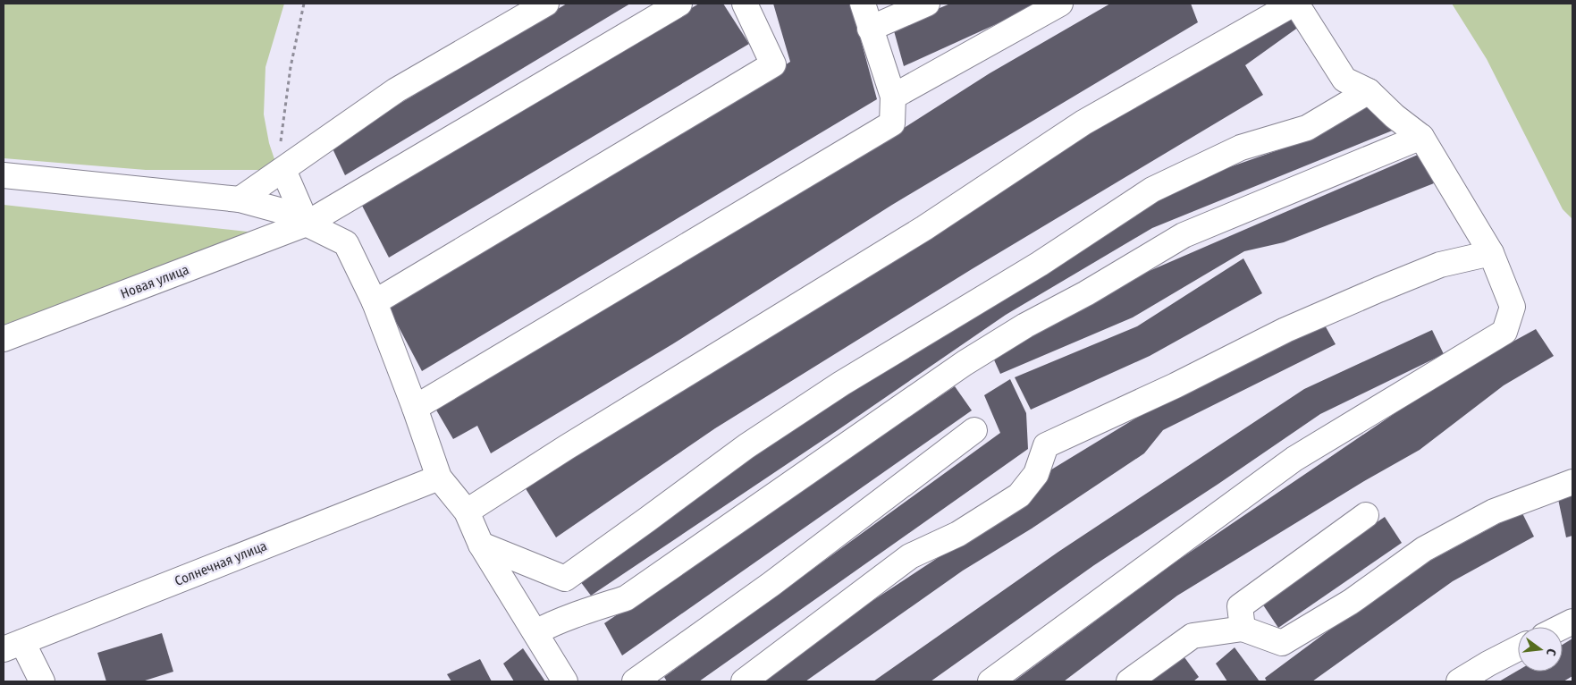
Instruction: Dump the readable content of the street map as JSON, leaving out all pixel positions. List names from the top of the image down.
{
  "streets": {
    "street": ["Новая улица", "Солнечная улица"]
  },
  "north": "right"
}
